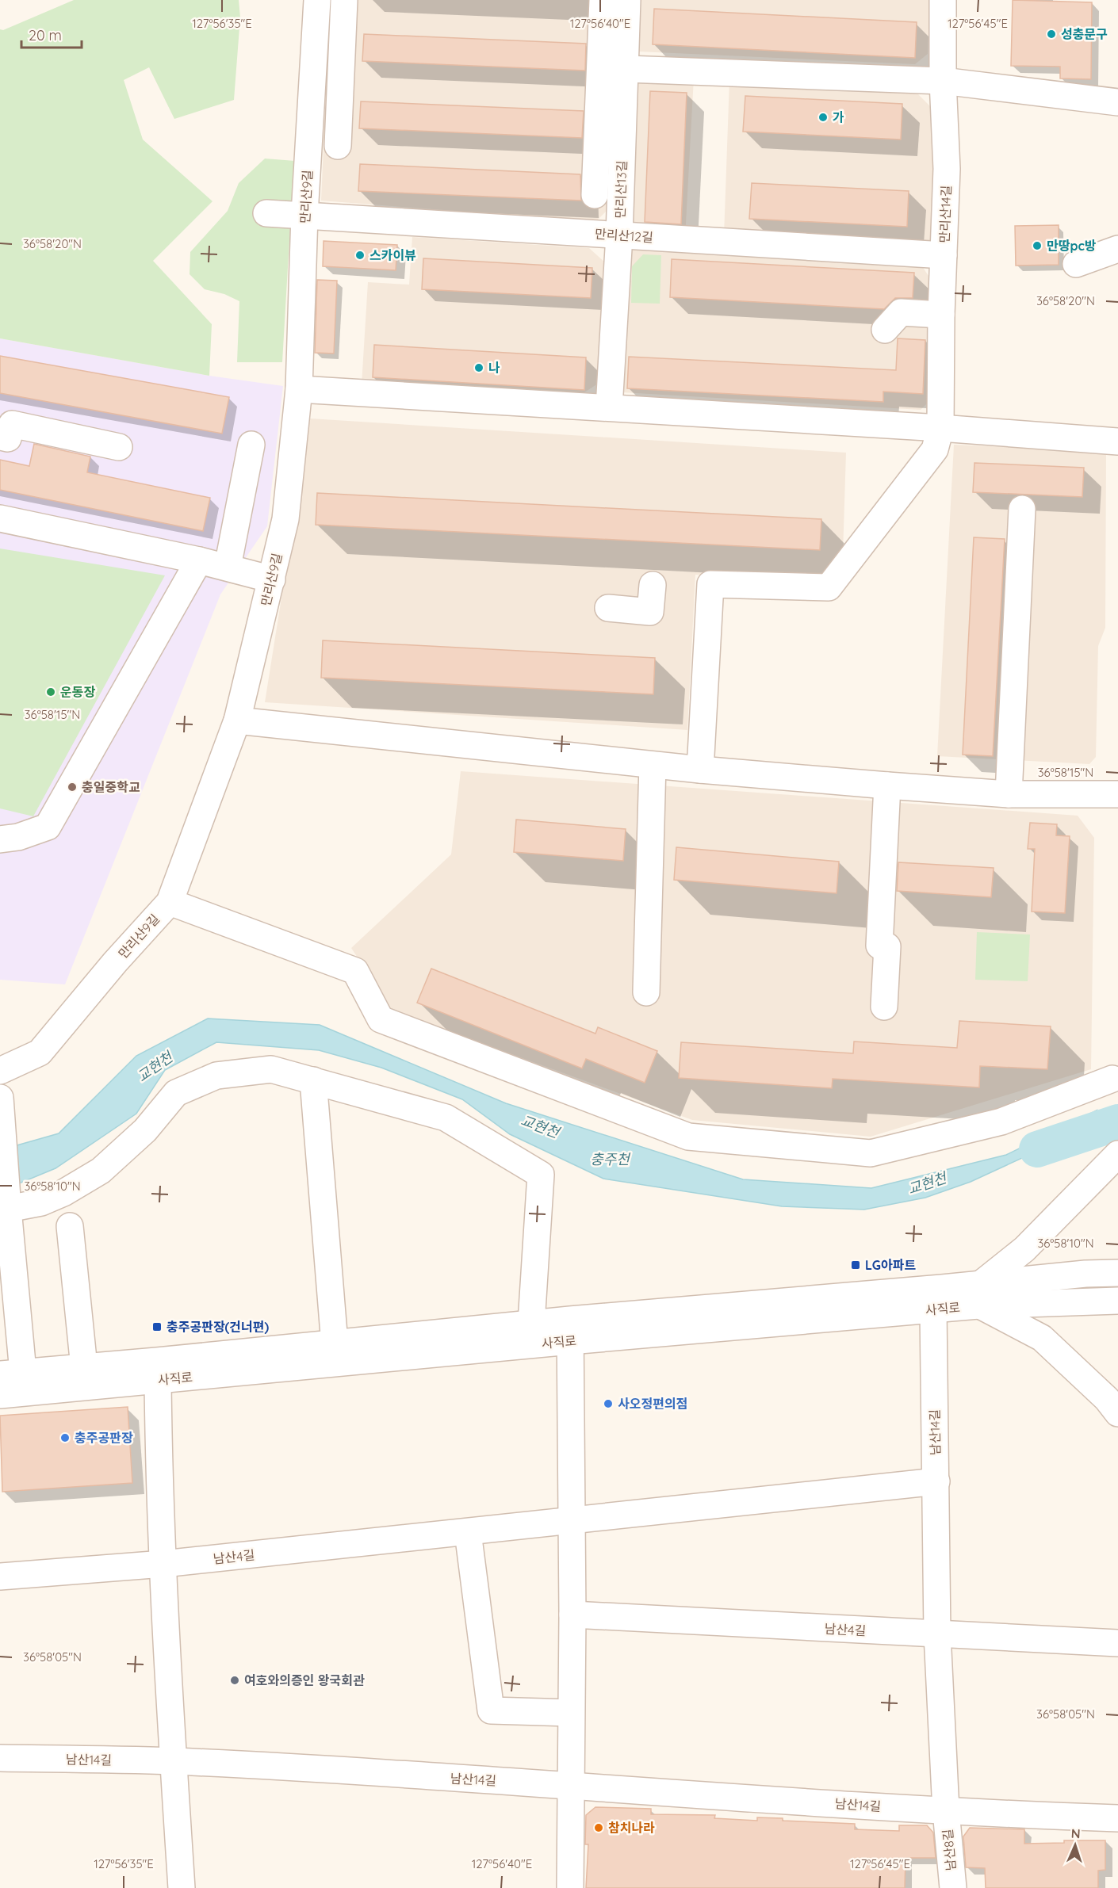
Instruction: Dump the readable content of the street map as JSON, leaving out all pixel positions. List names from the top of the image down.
{
  "streets": {
    "street": [
      "만리산13길",
      "만리산9길",
      "만리산14길",
      "만리산12길",
      "사직로",
      "남산14길",
      "남산4길",
      "남산8길"
    ]
  },
  "crossings": [
    ["만리산13길", "만리산12길"],
    ["만리산9길", "만리산12길"],
    ["만리산14길", "만리산12길"],
    ["사직로", "남산14길"],
    ["남산14길", "남산4길"],
    ["남산14길", "남산8길"]
  ],
  "water": ["교현천", "충주천"],
  "places": {
    "other": [
      "성충문구",
      "가",
      "만땅pc방",
      "스카이뷰",
      "나",
      "운동장",
      "충일중학교",
      "사오정편의점",
      "충주공판장",
      "여호와의증인 왕국회관",
      "참치나라"
    ],
    "transit": ["LG아파트", "충주공판장(건너편)"]
  },
  "scale_bar": "20 m",
  "north": "top",
  "coordinates": [
    "127°56'35\"E",
    "127°56'40\"E",
    "127°56'45\"E",
    "36°58'20\"N",
    "36°58'15\"N",
    "36°58'10\"N",
    "36°58'05\"N"
  ]
}
